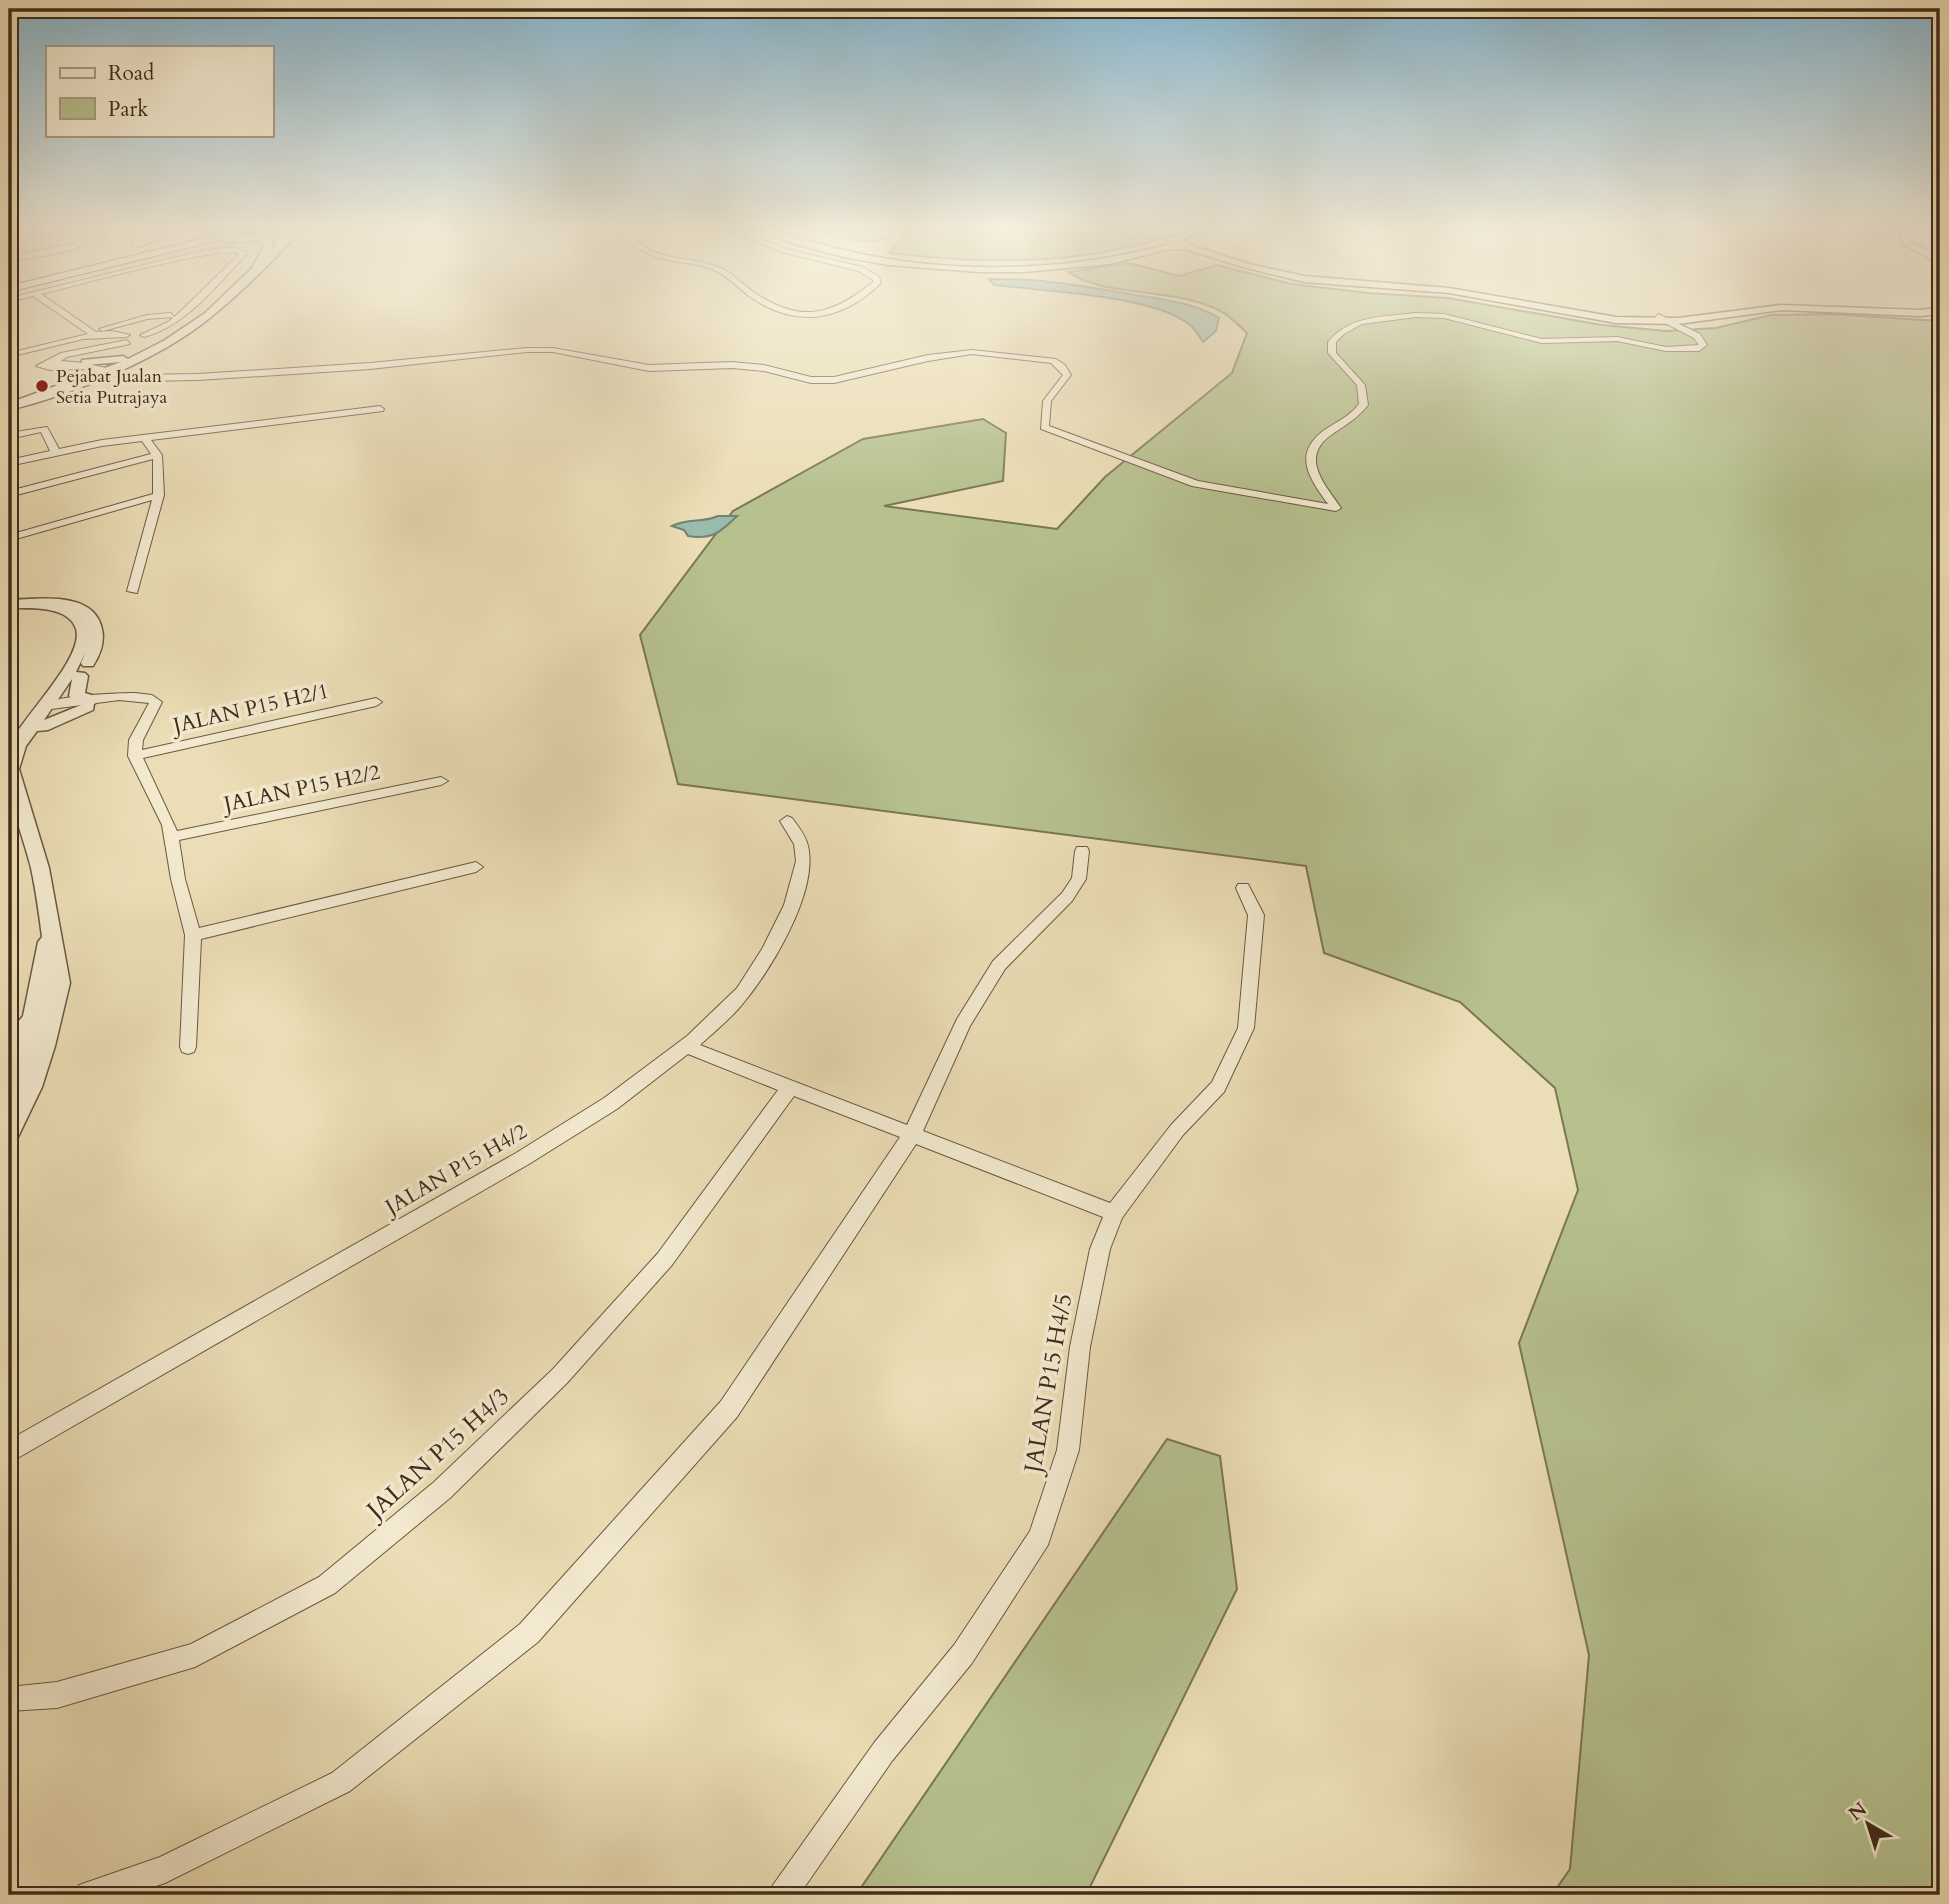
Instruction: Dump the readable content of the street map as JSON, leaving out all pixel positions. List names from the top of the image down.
{
  "streets": {
    "street": [
      "JALAN P15 H2/1",
      "JALAN P15 H2/2",
      "JALAN P15 H4/2",
      "JALAN P15 H4/5",
      "JALAN P15 H4/3"
    ]
  },
  "places": ["Pejabat Jualan Setia Putrajaya"],
  "legend": ["Road", "Park"],
  "north": "top left"
}
